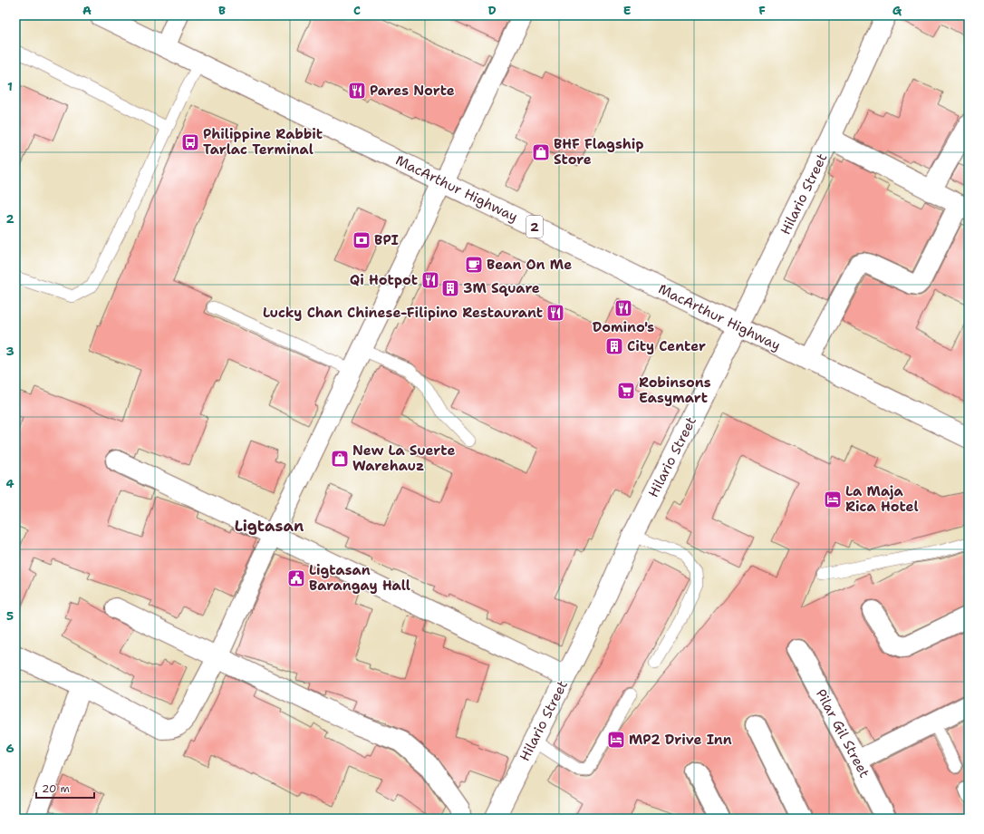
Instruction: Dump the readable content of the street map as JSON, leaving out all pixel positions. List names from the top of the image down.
{
  "streets": {
    "main road": [
      "MacArthur Highway",
      "Hilario Street",
      "2",
      "Pilar Gil Street"
    ]
  },
  "crossings": [
    ["MacArthur Highway", "Hilario Street"]
  ],
  "districts": ["Ligtasan"],
  "places": {
    "restaurant": [
      "Pares Norte",
      "Qi Hotpot",
      "Domino's",
      "Lucky Chan Chinese-Filipino Restaurant"
    ],
    "bus stop": ["Philippine Rabbit Tarlac Terminal"],
    "shop": ["BHF Flagship Store", "New La Suerte Warehauz"],
    "bank": ["BPI"],
    "cafe": ["Bean On Me"],
    "building": ["3M Square", "City Center"],
    "supermarket": ["Robinsons Easymart"],
    "hotel": ["La Maja Rica Hotel", "MP2 Drive Inn"],
    "public building": ["Ligtasan Barangay Hall"]
  },
  "scale_bar": "20 m",
  "grid": {
    "columns": [
      "A",
      "B",
      "C",
      "D",
      "E",
      "F",
      "G"
    ],
    "rows": [
      "1",
      "2",
      "3",
      "4",
      "5",
      "6"
    ]
  }
}
